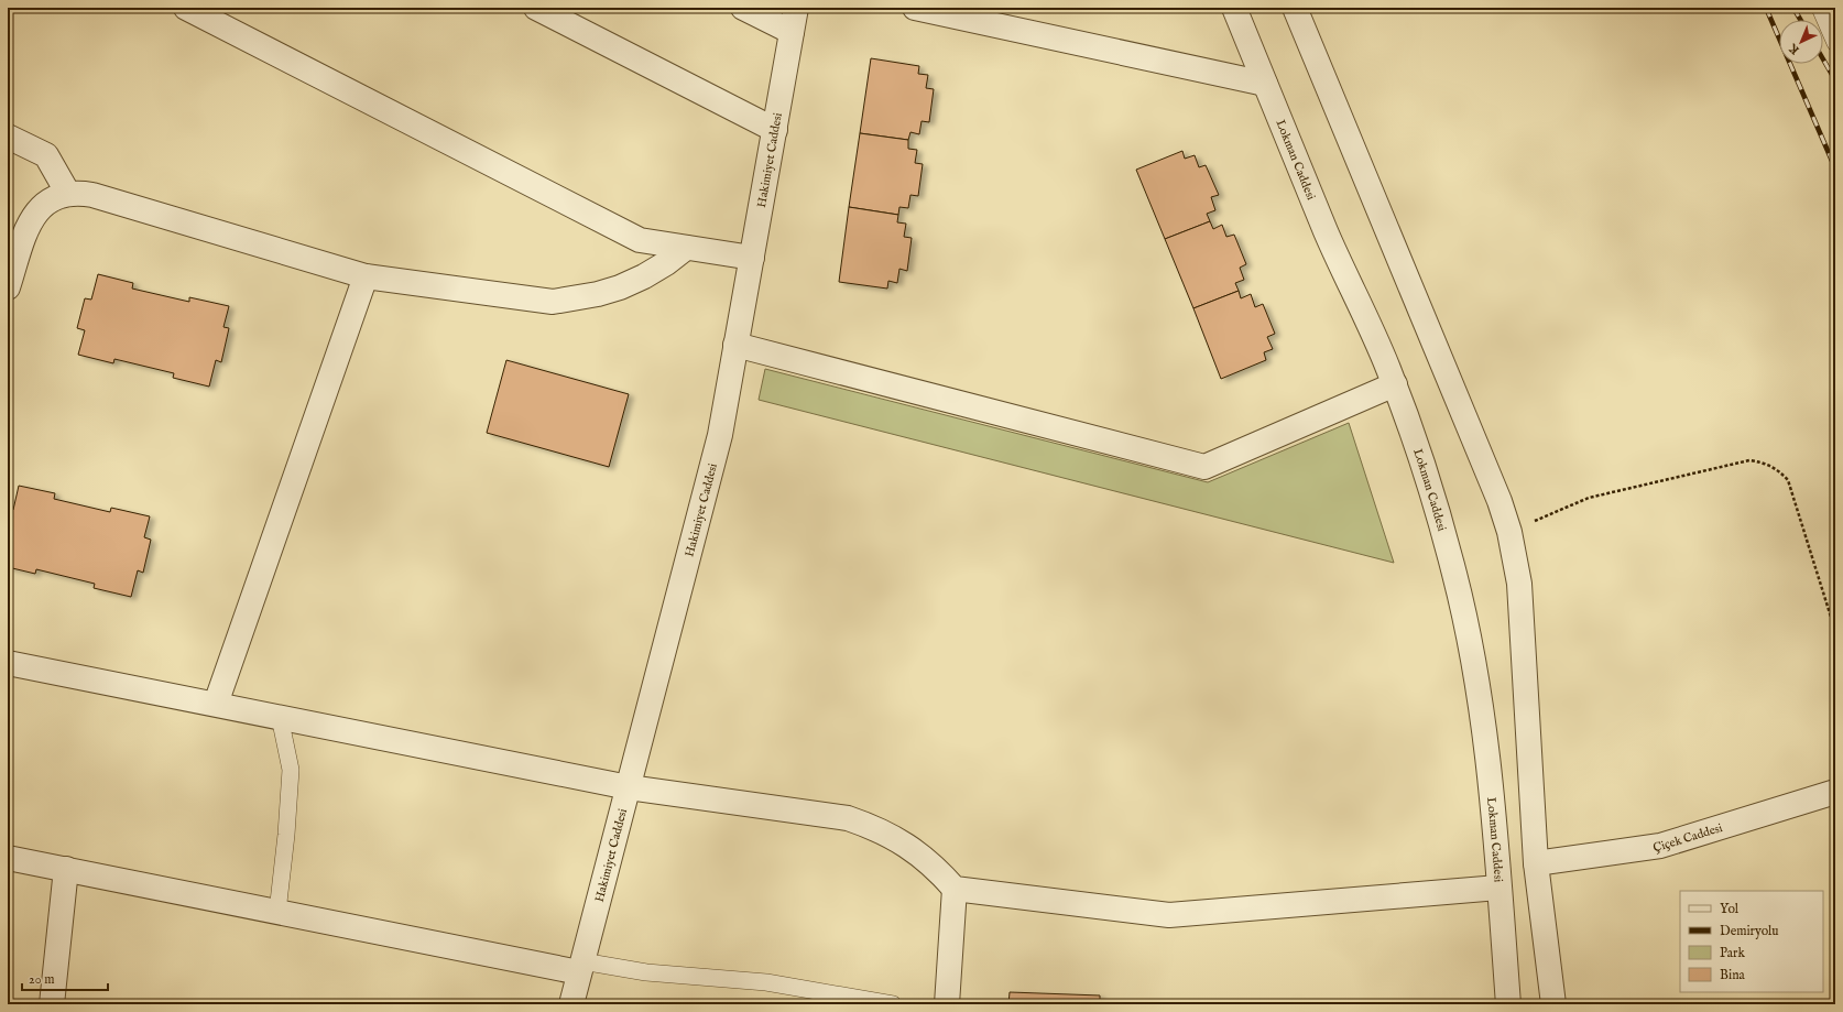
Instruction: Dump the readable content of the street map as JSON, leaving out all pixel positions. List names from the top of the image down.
{
  "streets": {
    "street": ["Hakimiyet Caddesi", "Lokman Caddesi", "Çiçek Caddesi"]
  },
  "legend": [
    "Yol",
    "Demiryolu",
    "Park",
    "Bina"
  ],
  "scale_bar": "20 m",
  "north": "bottom left"
}
